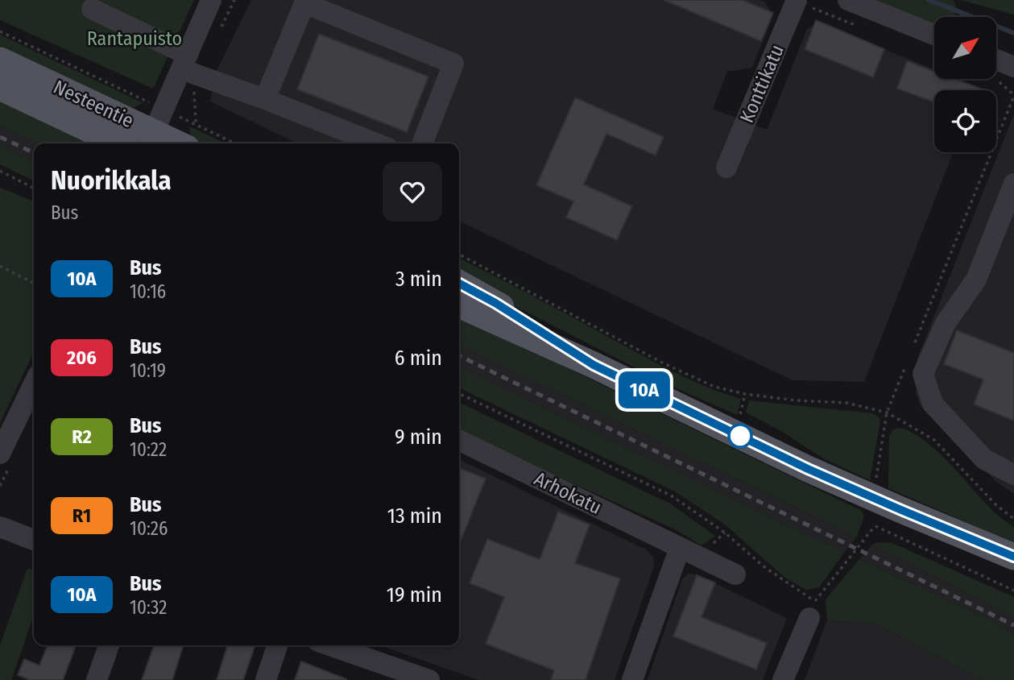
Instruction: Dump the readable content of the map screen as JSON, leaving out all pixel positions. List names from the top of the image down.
{
  "streets": {
    "main road": ["Nesteentie"],
    "street": ["Konttikatu", "Arhokatu"]
  },
  "parks": ["Rantapuisto"],
  "lines": ["bus line 10A"],
  "north": "top right",
  "page": {
    "on_map": "10A",
    "heading": ["Nuorikkala", "Bus"],
    "list": [
      {
        "mark": "10A",
        "name": "Bus",
        "note": "10:16",
        "value": "3 min"
      },
      {
        "mark": "206",
        "name": "Bus",
        "note": "10:19",
        "value": "6 min"
      },
      {
        "mark": "R2",
        "name": "Bus",
        "note": "10:22",
        "value": "9 min"
      },
      {
        "mark": "R1",
        "name": "Bus",
        "note": "10:26",
        "value": "13 min"
      },
      {
        "mark": "10A",
        "name": "Bus",
        "note": "10:32",
        "value": "19 min"
      }
    ]
  }
}
